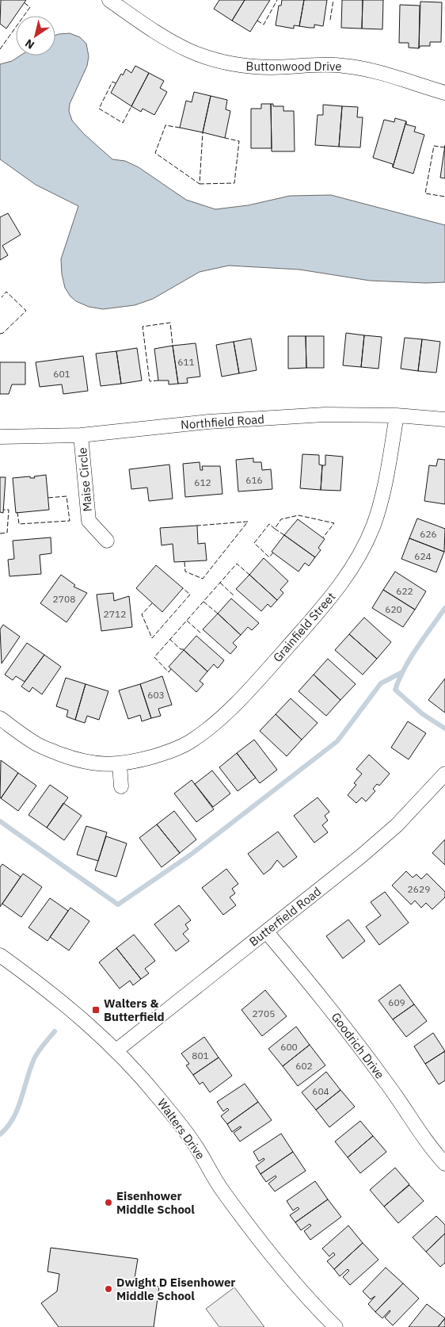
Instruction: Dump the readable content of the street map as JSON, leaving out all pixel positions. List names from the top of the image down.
{
  "streets": {
    "street": [
      "Buttonwood Drive",
      "Northfield Road",
      "Maise Circle",
      "Grainfield Street",
      "Butterfield Road",
      "Goodrich Drive",
      "Walters Drive"
    ]
  },
  "crossings": [
    ["Northfield Road", "Maise Circle"],
    ["Northfield Road", "Grainfield Street"],
    ["Butterfield Road", "Goodrich Drive"],
    ["Butterfield Road", "Walters Drive"]
  ],
  "places": {
    "transit": ["Walters & Butterfield"],
    "other": ["Eisenhower Middle School", "Dwight D Eisenhower Middle School"]
  },
  "house_numbers": [
    "611",
    "601",
    "616",
    "612",
    "626",
    "624",
    "622",
    "2708",
    "620",
    "2712",
    "603",
    "2629",
    "609",
    "2705",
    "600",
    "801",
    "602",
    "604"
  ],
  "north": "bottom left"
}
